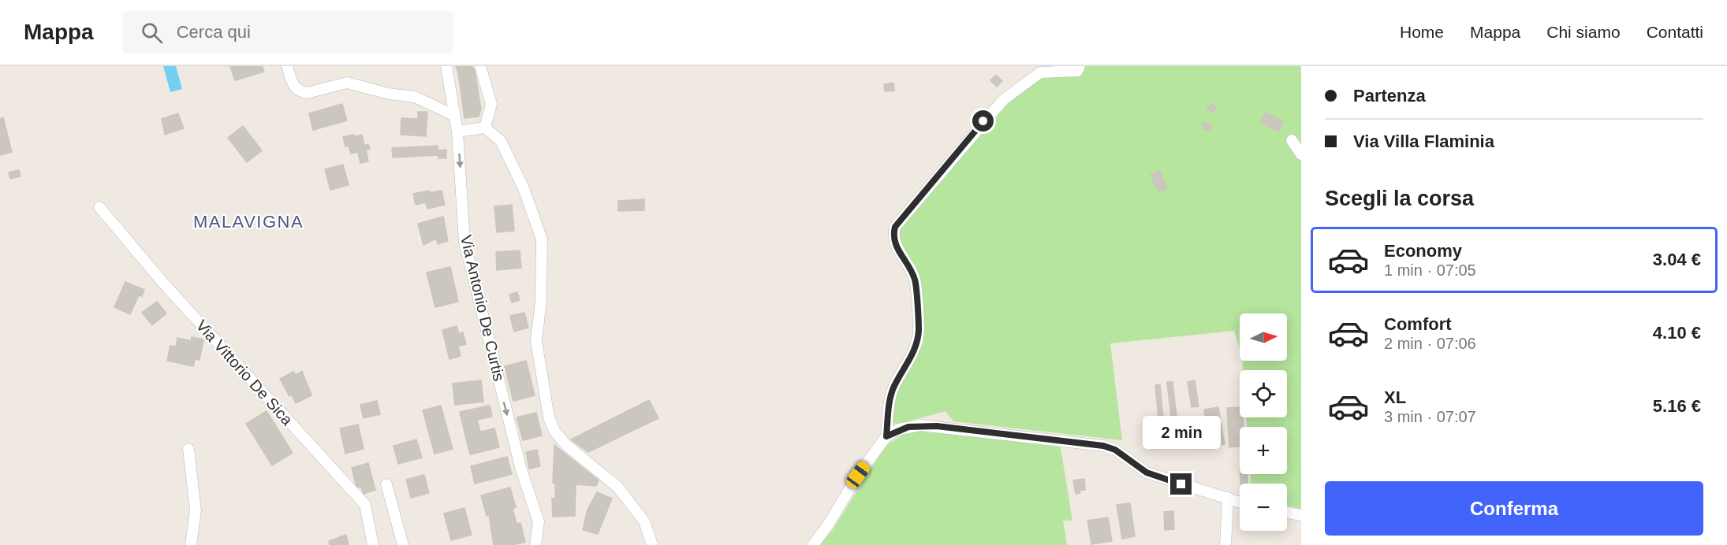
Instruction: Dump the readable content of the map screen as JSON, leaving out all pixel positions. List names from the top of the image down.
{
  "streets": {
    "street": ["Via Antonio De Curtis", "Via Vittorio De Sica"]
  },
  "districts": ["MALAVIGNA"],
  "north": "right",
  "page": {
    "header": "Mappa",
    "search": "Cerca qui",
    "nav": [
      "Home",
      "Mappa",
      "Chi siamo",
      "Contatti"
    ],
    "banner": ["Partenza", "Via Villa Flaminia"],
    "heading": "Scegli la corsa",
    "list": [
      {
        "name": "Economy",
        "note": "1 min · 07:05",
        "value": "3.04 €"
      },
      {
        "name": "Comfort",
        "note": "2 min · 07:06",
        "value": "4.10 €"
      },
      {
        "name": "XL",
        "note": "3 min · 07:07",
        "value": "5.16 €"
      }
    ],
    "map_buttons": ["+", "−"],
    "bubble": "2 min",
    "buttons": "Conferma"
  }
}
